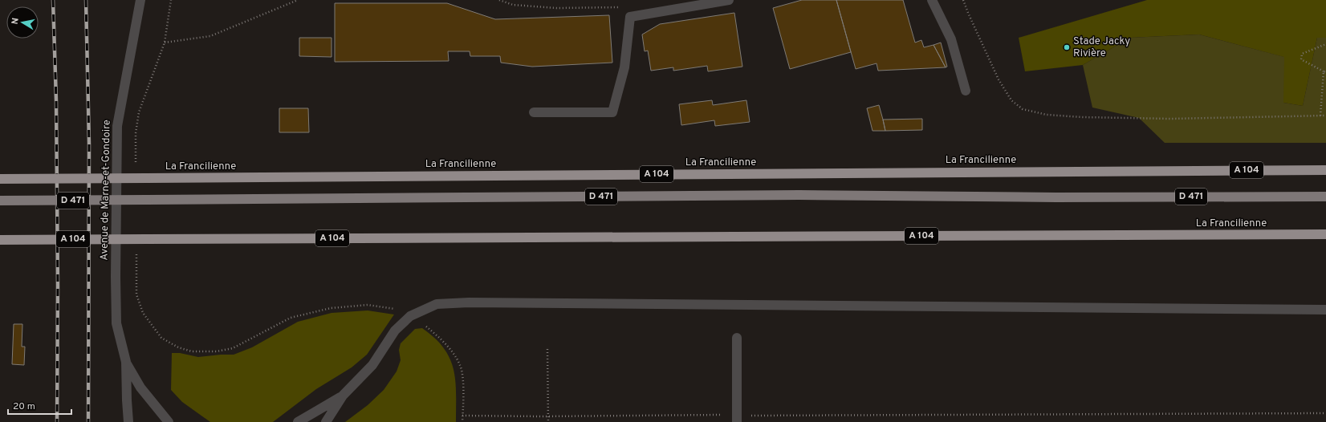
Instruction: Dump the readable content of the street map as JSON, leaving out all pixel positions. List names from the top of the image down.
{
  "streets": {
    "highway": ["La Francilienne", "A 104"],
    "main road": ["D 471"],
    "street": ["Avenue de Marne-et-Gondoire"]
  },
  "places": ["Stade Jacky Rivière"],
  "scale_bar": "20 m",
  "north": "left"
}
